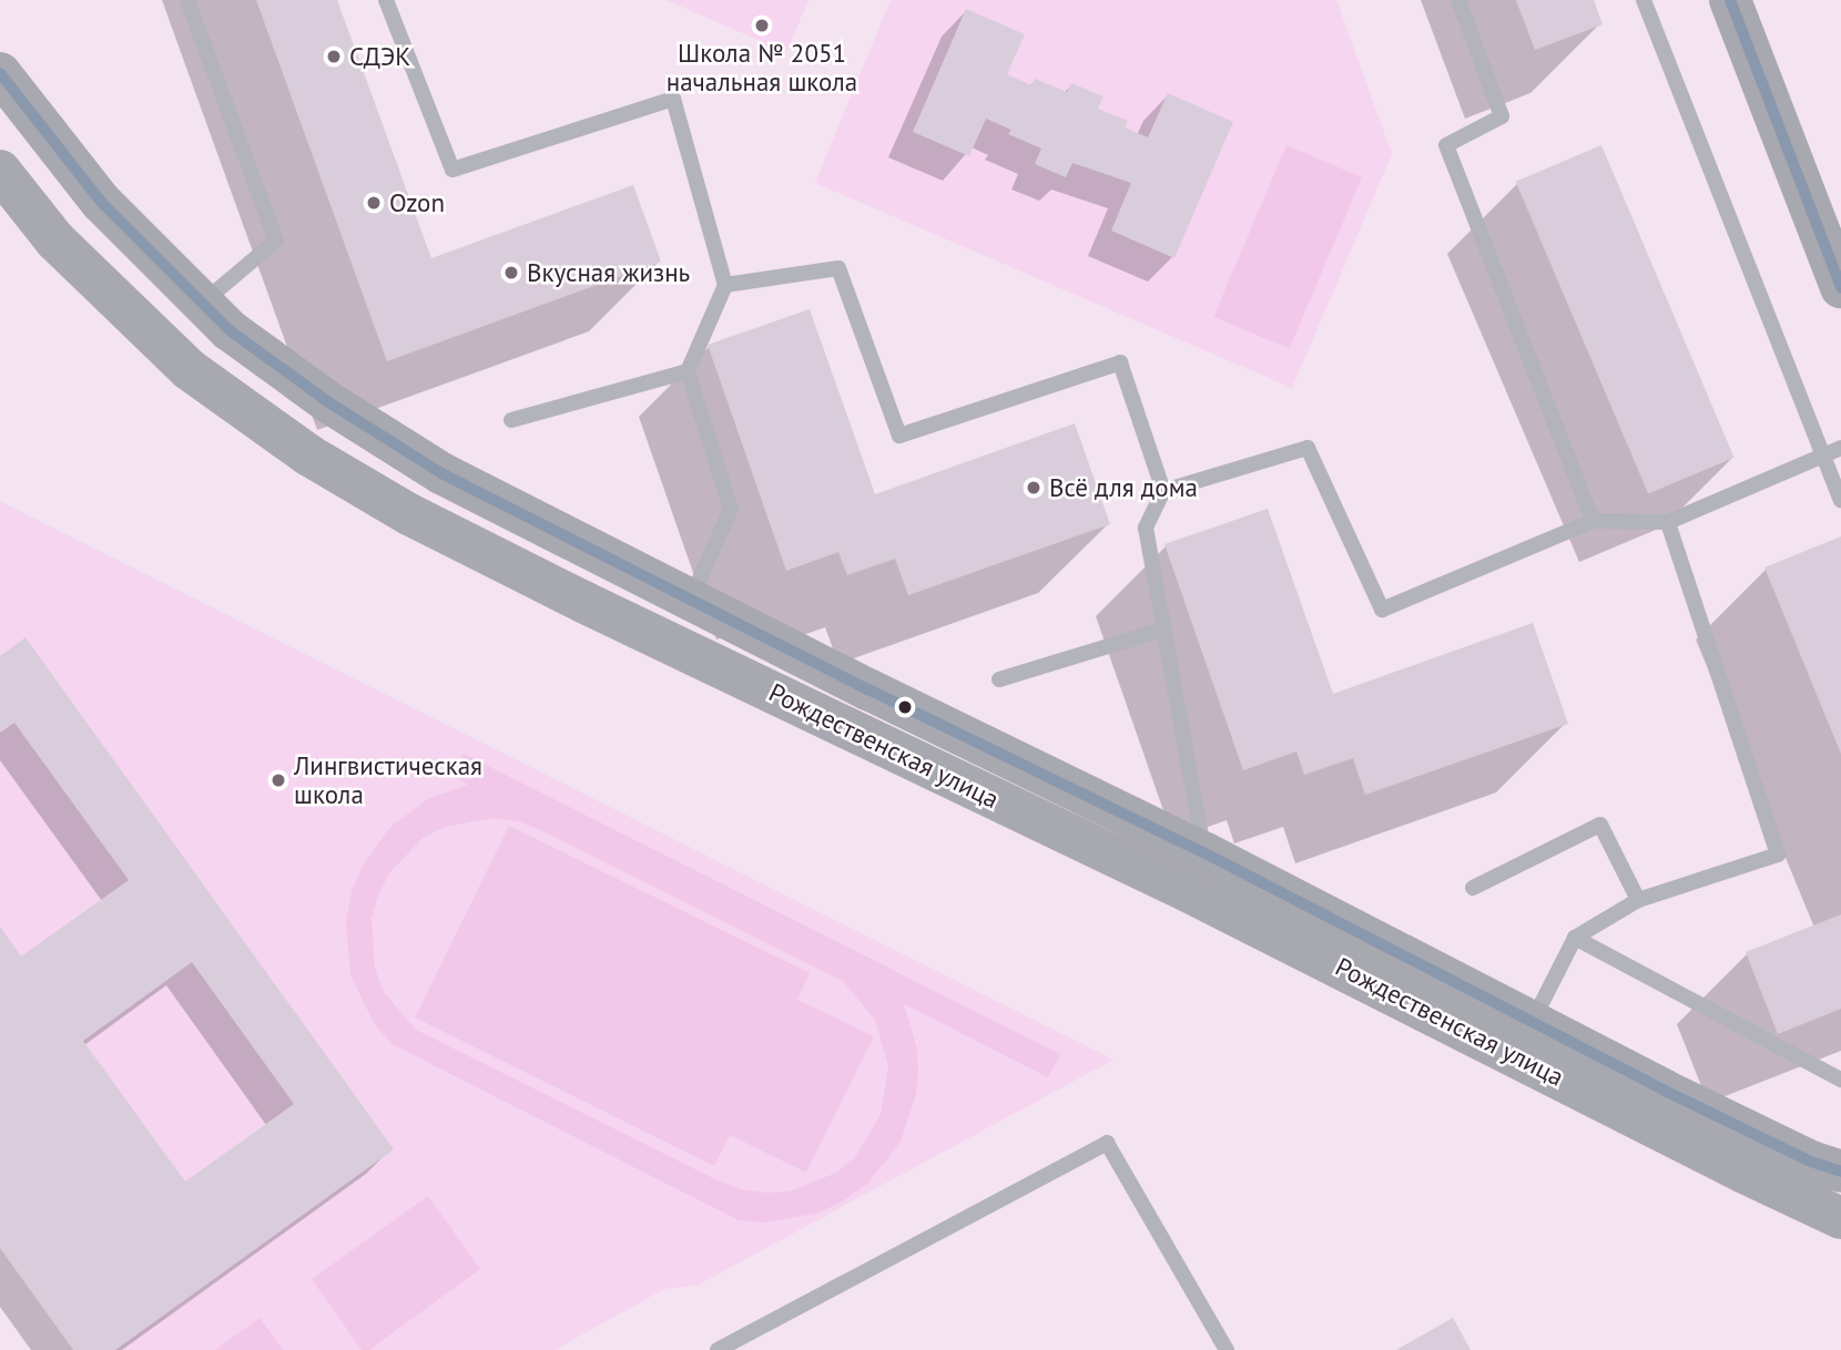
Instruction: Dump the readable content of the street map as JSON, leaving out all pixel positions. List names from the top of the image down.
{
  "streets": {
    "street": ["Рождественская улица"]
  },
  "places": [
    "Школа № 2051 начальная школа",
    "СДЭК",
    "Ozon",
    "Вкусная жизнь",
    "Всё для дома",
    "Лингвистическая школа"
  ]
}
